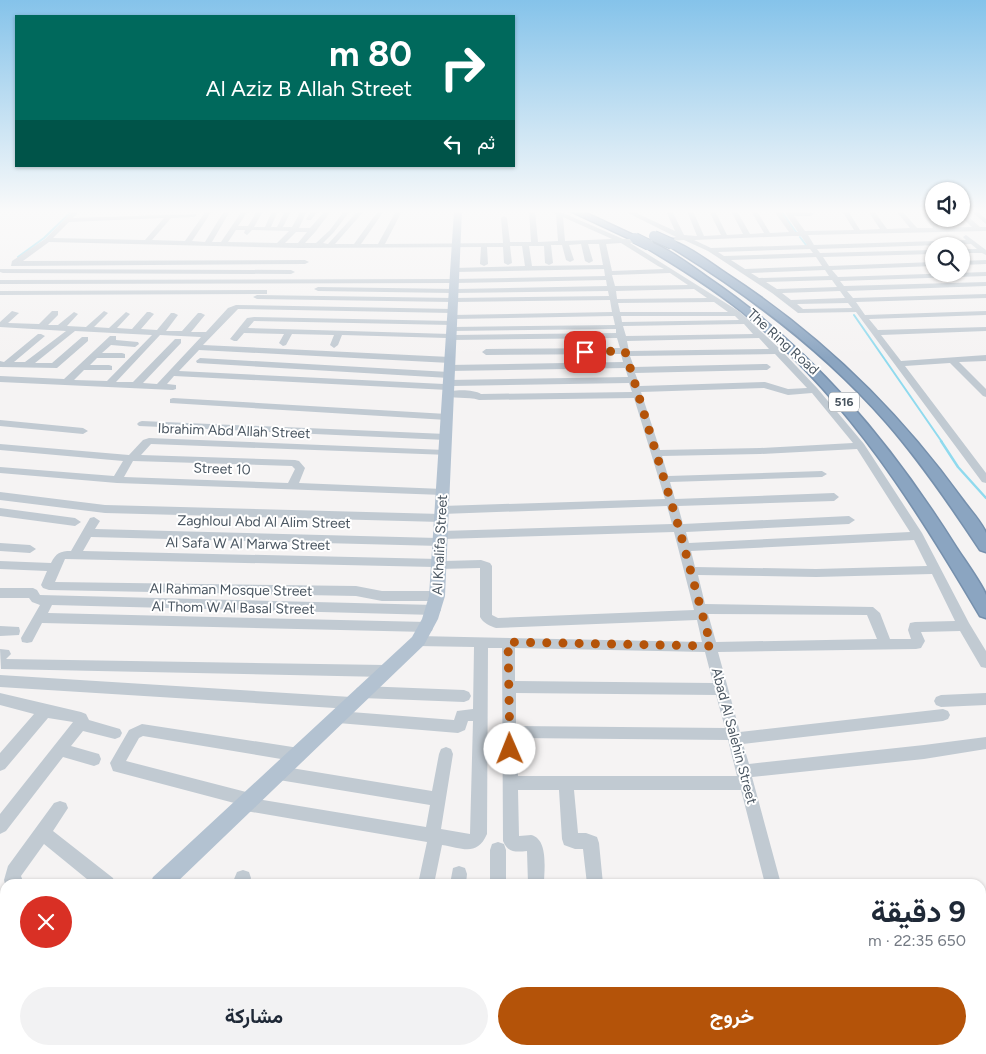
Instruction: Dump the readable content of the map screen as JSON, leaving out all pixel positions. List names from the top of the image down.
{
  "streets": {
    "highway": ["The Ring Road", "516"],
    "main road": ["Al Khalifa Street"],
    "street": [
      "Ibrahim Abd Allah Street",
      "Street 10",
      "Zaghloul Abd Al Alim Street",
      "Al Safa W Al Marwa Street",
      "Al Rahman Mosque Street",
      "Al Thom W Al Basal Street",
      "Abad Al Salehin Street"
    ]
  },
  "crossings": [
    ["Ibrahim Abd Allah Street", "Street 10"],
    ["Ibrahim Abd Allah Street", "Al Khalifa Street"],
    ["Street 10", "Al Khalifa Street"],
    ["Zaghloul Abd Al Alim Street", "Al Khalifa Street"],
    ["Zaghloul Abd Al Alim Street", "Abad Al Salehin Street"],
    ["Al Safa W Al Marwa Street", "Al Khalifa Street"],
    ["Al Safa W Al Marwa Street", "Abad Al Salehin Street"],
    ["Al Khalifa Street", "Al Rahman Mosque Street"],
    ["Al Khalifa Street", "Al Thom W Al Basal Street"]
  ],
  "page": {
    "turn": ["80 m", "Al Aziz B Allah Street"],
    "then": "ثم",
    "heading": ["9 دقيقة", "650 m · 22:35"],
    "buttons": ["خروج", "مشاركة"]
  }
}
